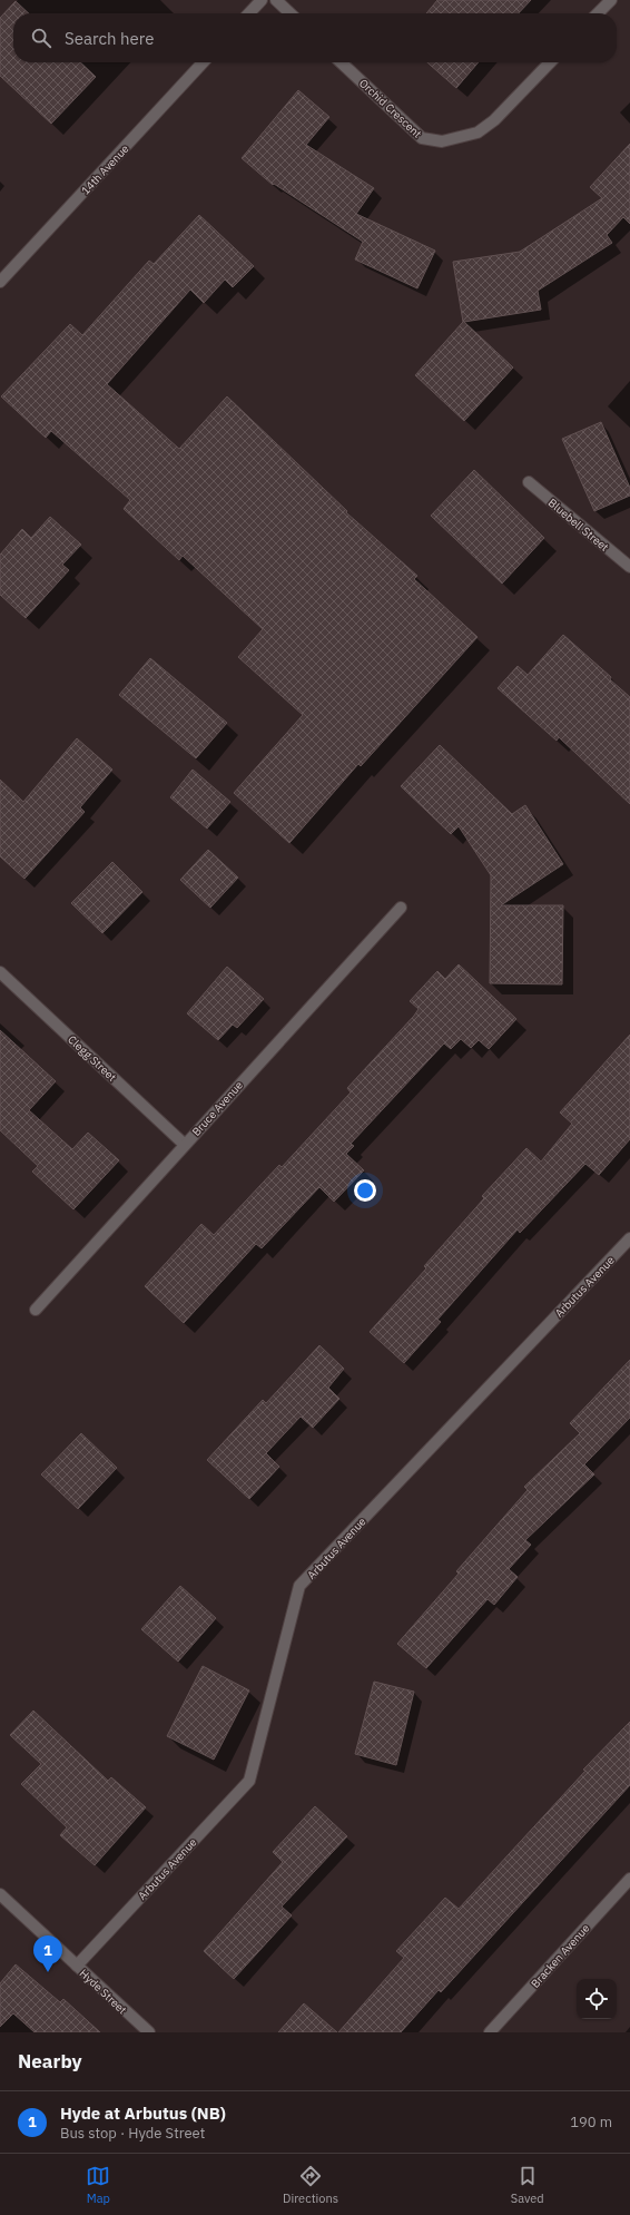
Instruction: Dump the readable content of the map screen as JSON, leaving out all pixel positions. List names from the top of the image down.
{
  "streets": {
    "street": [
      "Orchid Crescent",
      "14th Avenue",
      "Bluebell Street",
      "Clegg Street",
      "Bruce Avenue",
      "Arbutus Avenue",
      "Bracken Avenue",
      "Hyde Street"
    ]
  },
  "crossings": [
    ["Clegg Street", "Bruce Avenue"],
    ["Arbutus Avenue", "Hyde Street"]
  ],
  "page": {
    "search": "Search here",
    "pins": "1",
    "heading": "Nearby",
    "list": [
      {
        "mark": "1",
        "name": "Hyde at Arbutus (NB)",
        "note": "Bus stop · Hyde Street",
        "value": "190 m"
      }
    ],
    "nav": ["Map", "Directions", "Saved"]
  }
}
